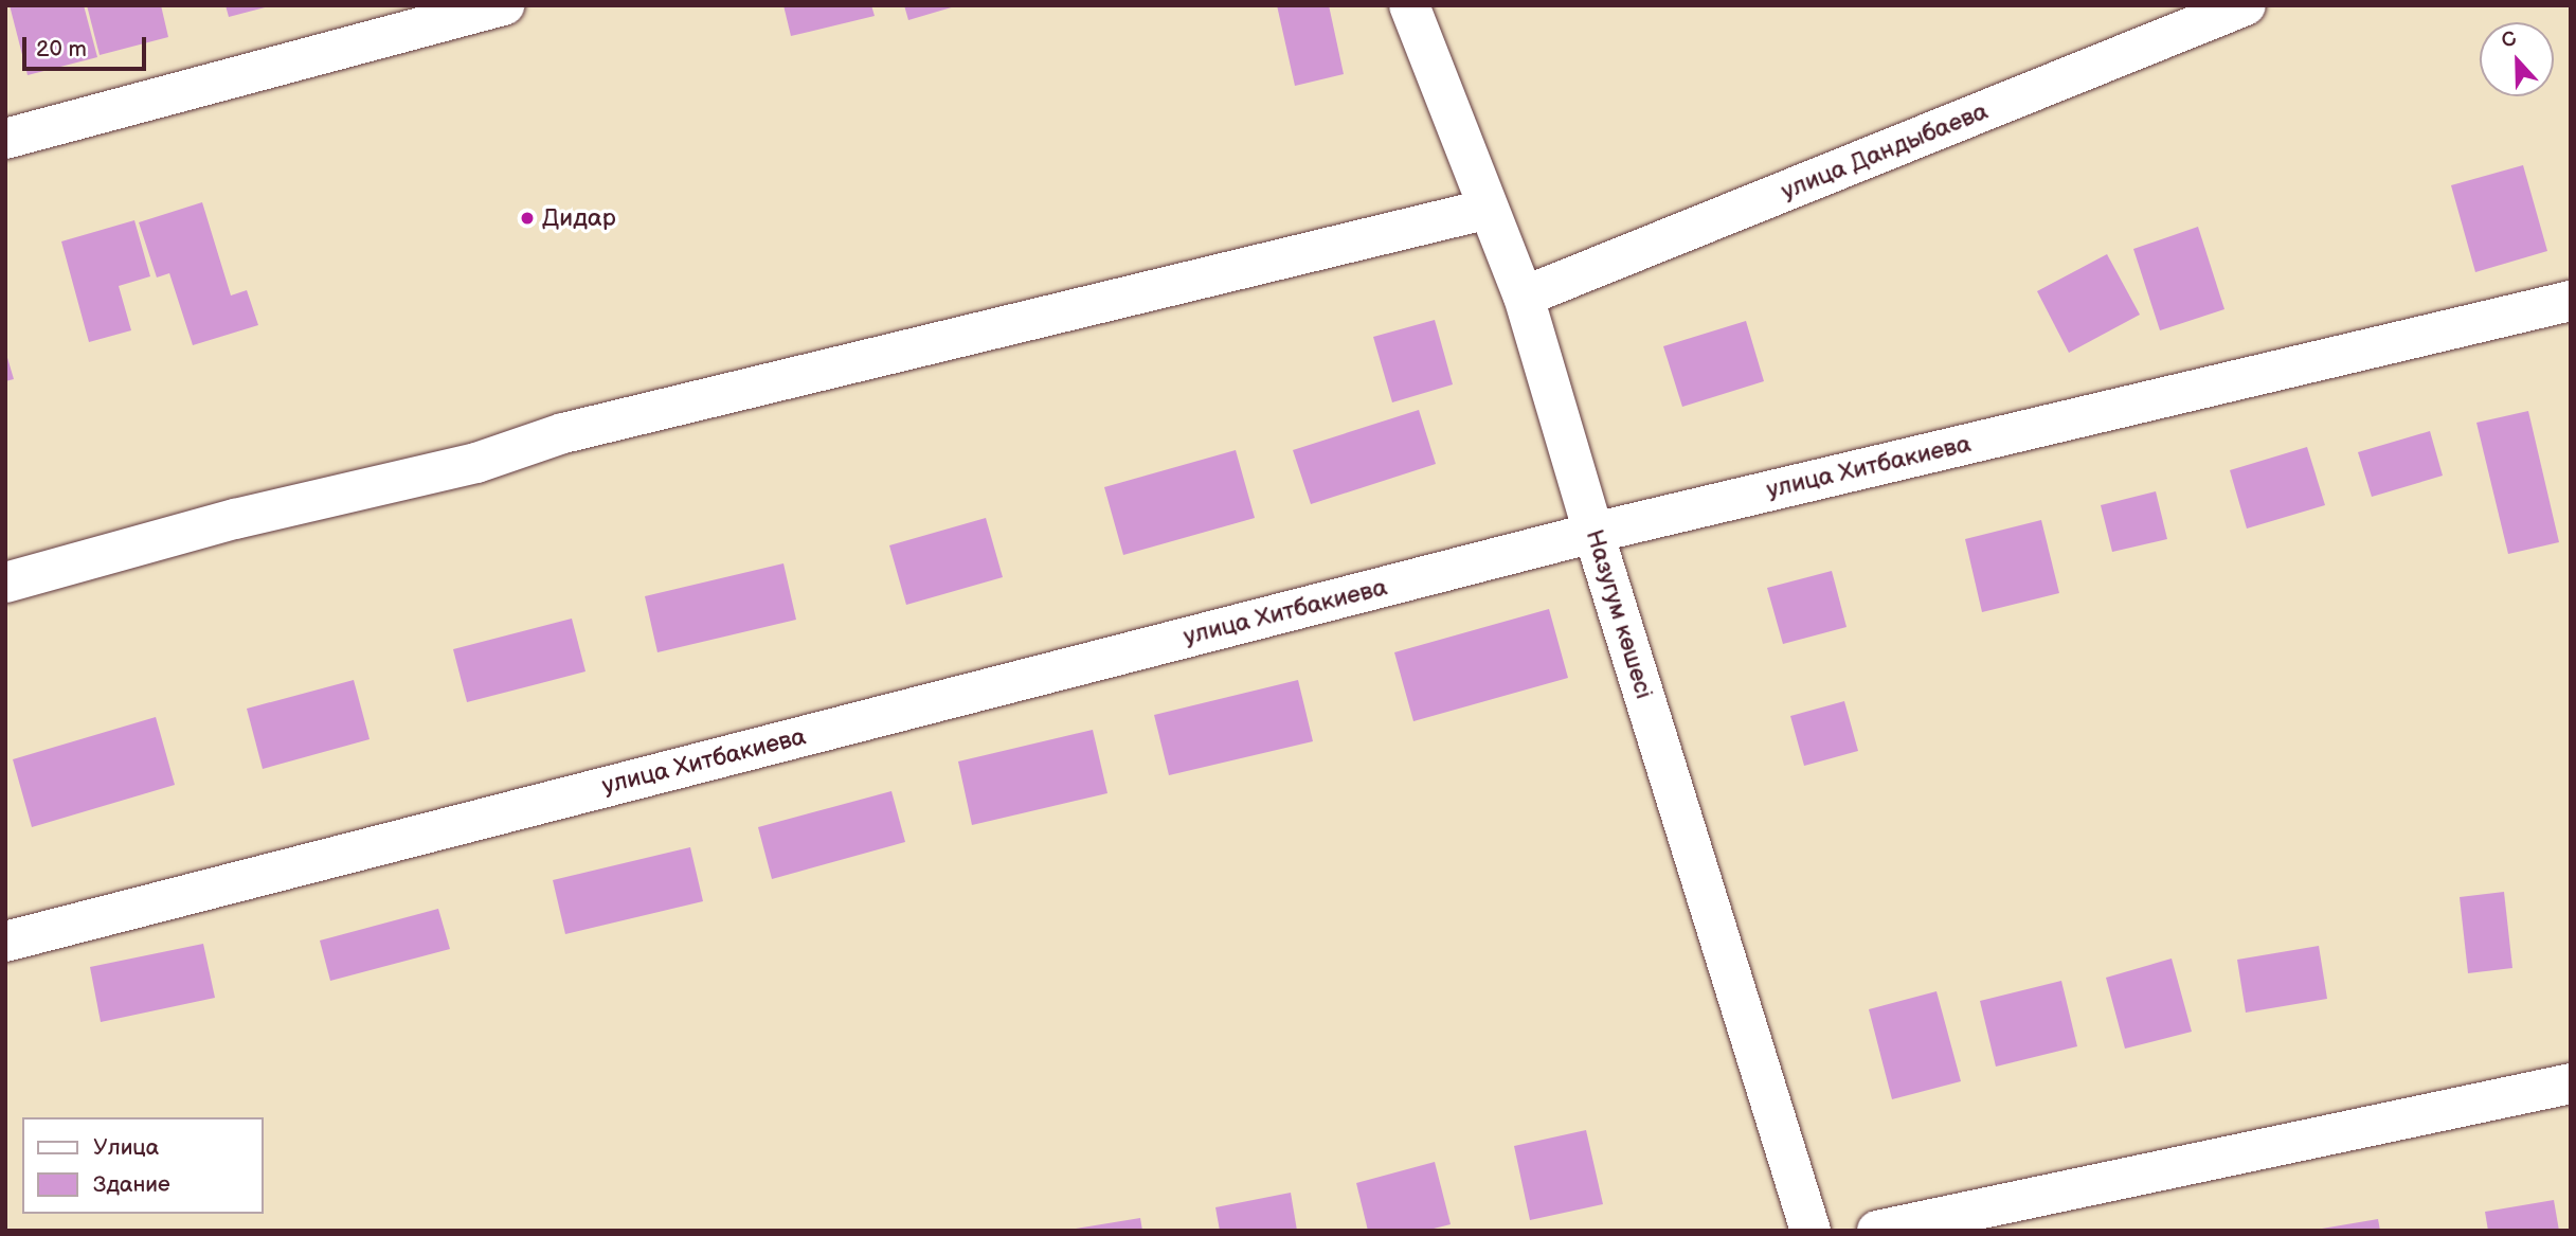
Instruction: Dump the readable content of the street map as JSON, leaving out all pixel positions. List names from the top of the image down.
{
  "streets": {
    "street": ["улица Дандыбаева", "улица Хитбакиева", "Назугум көшесі"]
  },
  "crossings": [
    ["улица Дандыбаева", "Назугум көшесі"],
    ["улица Хитбакиева", "Назугум көшесі"]
  ],
  "places": ["Дидар"],
  "legend": ["Улица", "Здание"],
  "scale_bar": "20 m",
  "north": "top"
}
